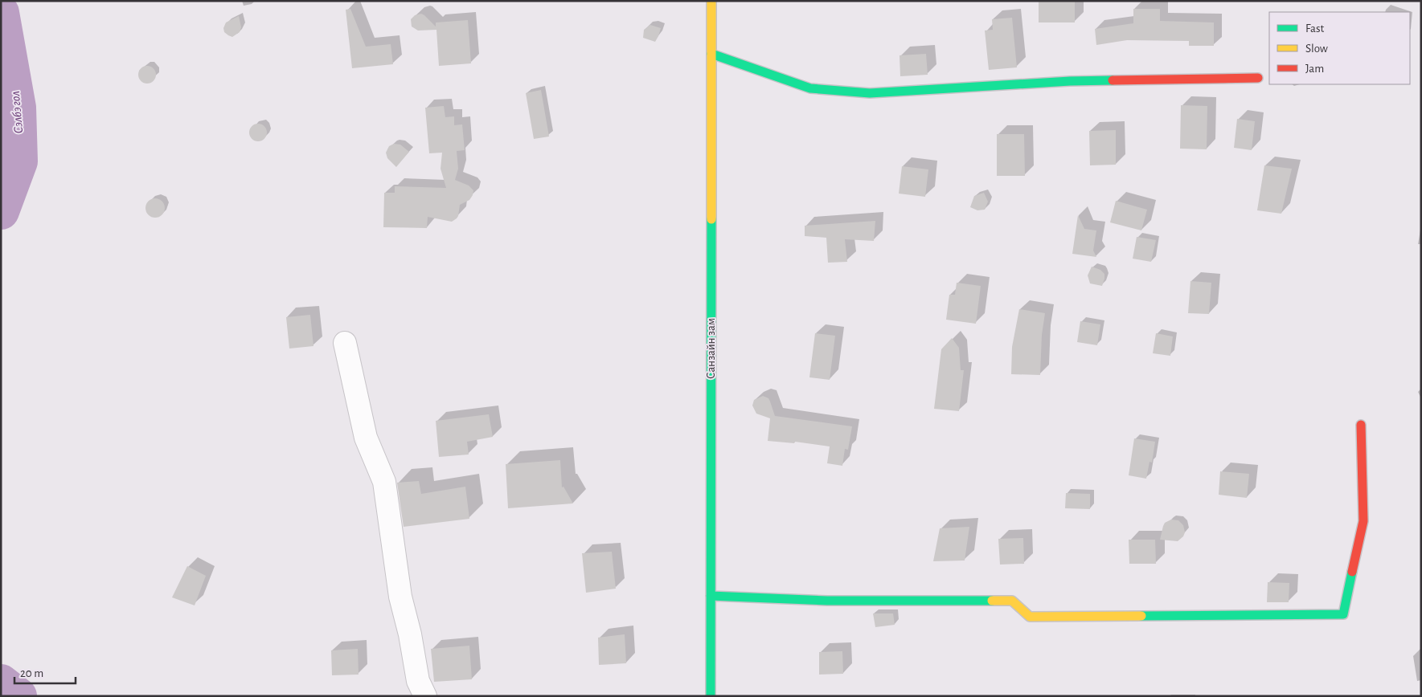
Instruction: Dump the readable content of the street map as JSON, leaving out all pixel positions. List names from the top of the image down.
{
  "streets": {
    "street": ["Санзайн зам"]
  },
  "water": ["Сэлбэ гол"],
  "legend": ["Fast", "Slow", "Jam"],
  "scale_bar": "20 m"
}
